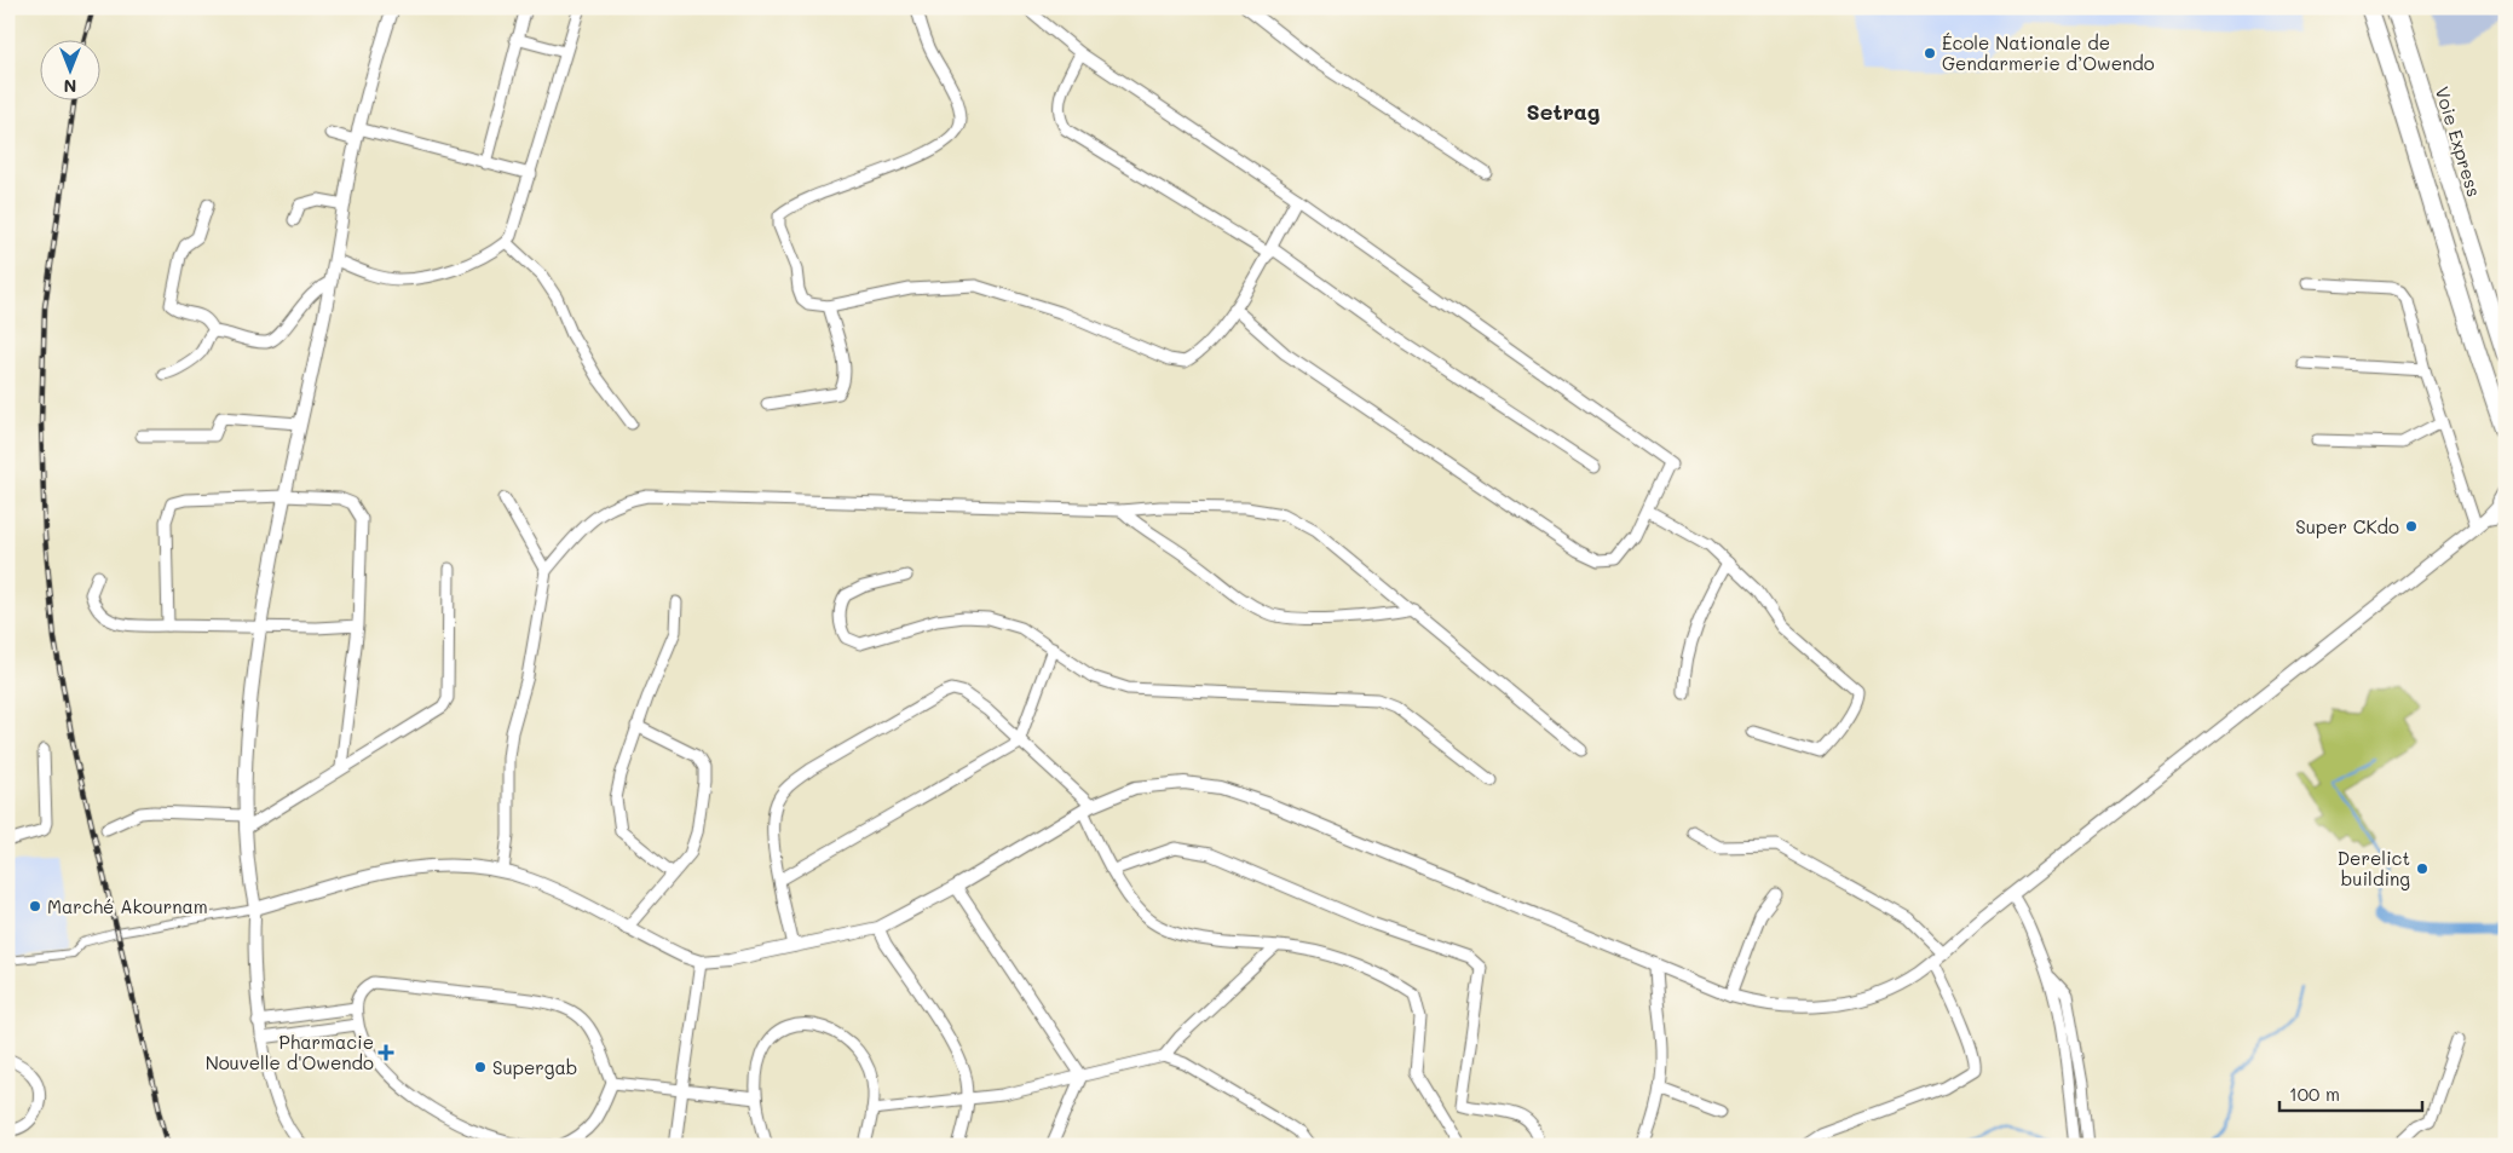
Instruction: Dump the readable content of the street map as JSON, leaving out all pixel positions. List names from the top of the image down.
{
  "streets": {
    "highway": ["Voie Express"]
  },
  "districts": ["Setrag"],
  "places": {
    "other": [
      "École Nationale de Gendarmerie d’Owendo",
      "Super CKdo",
      "Derelict building",
      "Marché Akournam",
      "Supergab"
    ],
    "health": ["Pharmacie Nouvelle d'Owendo"]
  },
  "scale_bar": "100 m",
  "north": "bottom"
}
